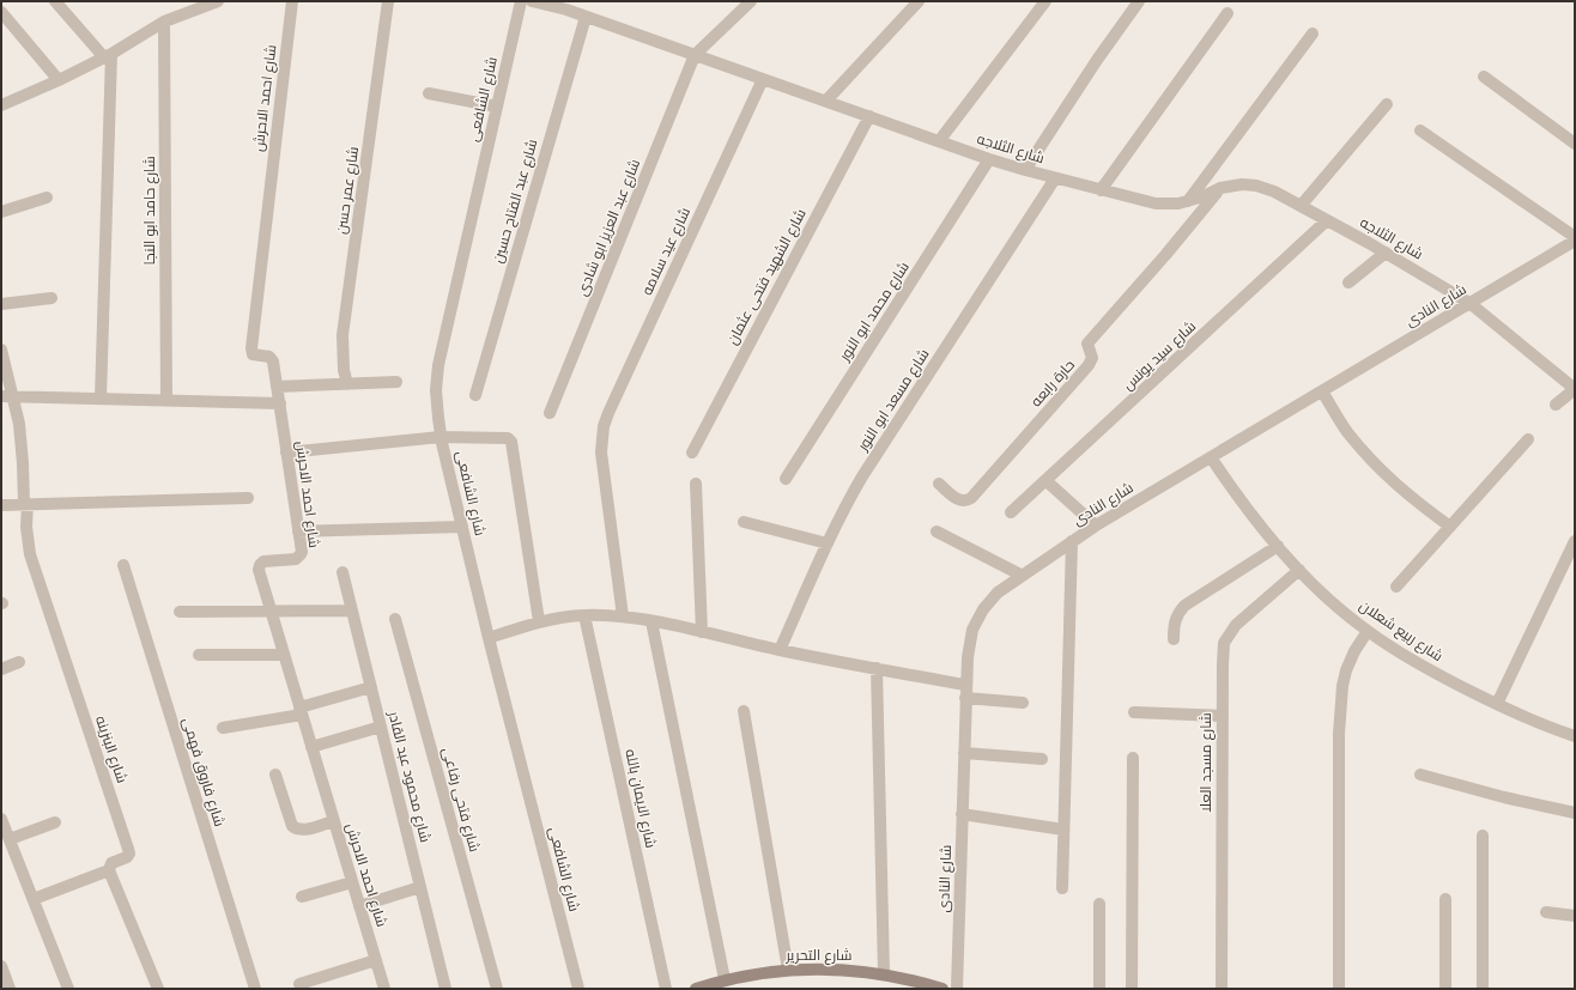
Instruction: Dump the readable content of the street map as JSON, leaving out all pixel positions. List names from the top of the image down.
{
  "streets": {
    "street": [
      "شارع احمد الاحرش",
      "شارع الشافعى",
      "شارع الثلاجه",
      "شارع عمر حسن",
      "شارع عبد الفتاح حسين",
      "شارع حامد ابو النجا",
      "شارع عبد العزيز ابو شادى",
      "شارع عيد سلامه",
      "شارع الشهيد فتحى عثمان",
      "شارع النادى",
      "شارع محمد ابو النور",
      "شارع سيد يونس",
      "حارة رابعه",
      "شارع مسعد ابو النور",
      "شارع ربيع شعلان",
      "شارع البنزينه",
      "شارع مسجد العلا",
      "شارع فاروق فهمى",
      "شارع محمود عبد القادر",
      "شارع الايمان بالله",
      "شارع فتحى رفاعى",
      "شارع التحرير"
    ]
  },
  "crossings": [
    ["شارع الثلاجه", "شارع عبد الفتاح حسين"],
    ["شارع الثلاجه", "شارع عبد العزيز ابو شادى"],
    ["شارع الثلاجه", "شارع عيد سلامه"],
    ["شارع الثلاجه", "شارع الشهيد فتحى عثمان"],
    ["شارع الثلاجه", "شارع النادى"],
    ["شارع الثلاجه", "شارع محمد ابو النور"],
    ["شارع الثلاجه", "شارع سيد يونس"],
    ["شارع الثلاجه", "حارة رابعه"],
    ["شارع الثلاجه", "شارع مسعد ابو النور"],
    ["شارع النادى", "شارع ربيع شعلان"],
    ["شارع ربيع شعلان", "شارع مسجد العلا"]
  ]
}
